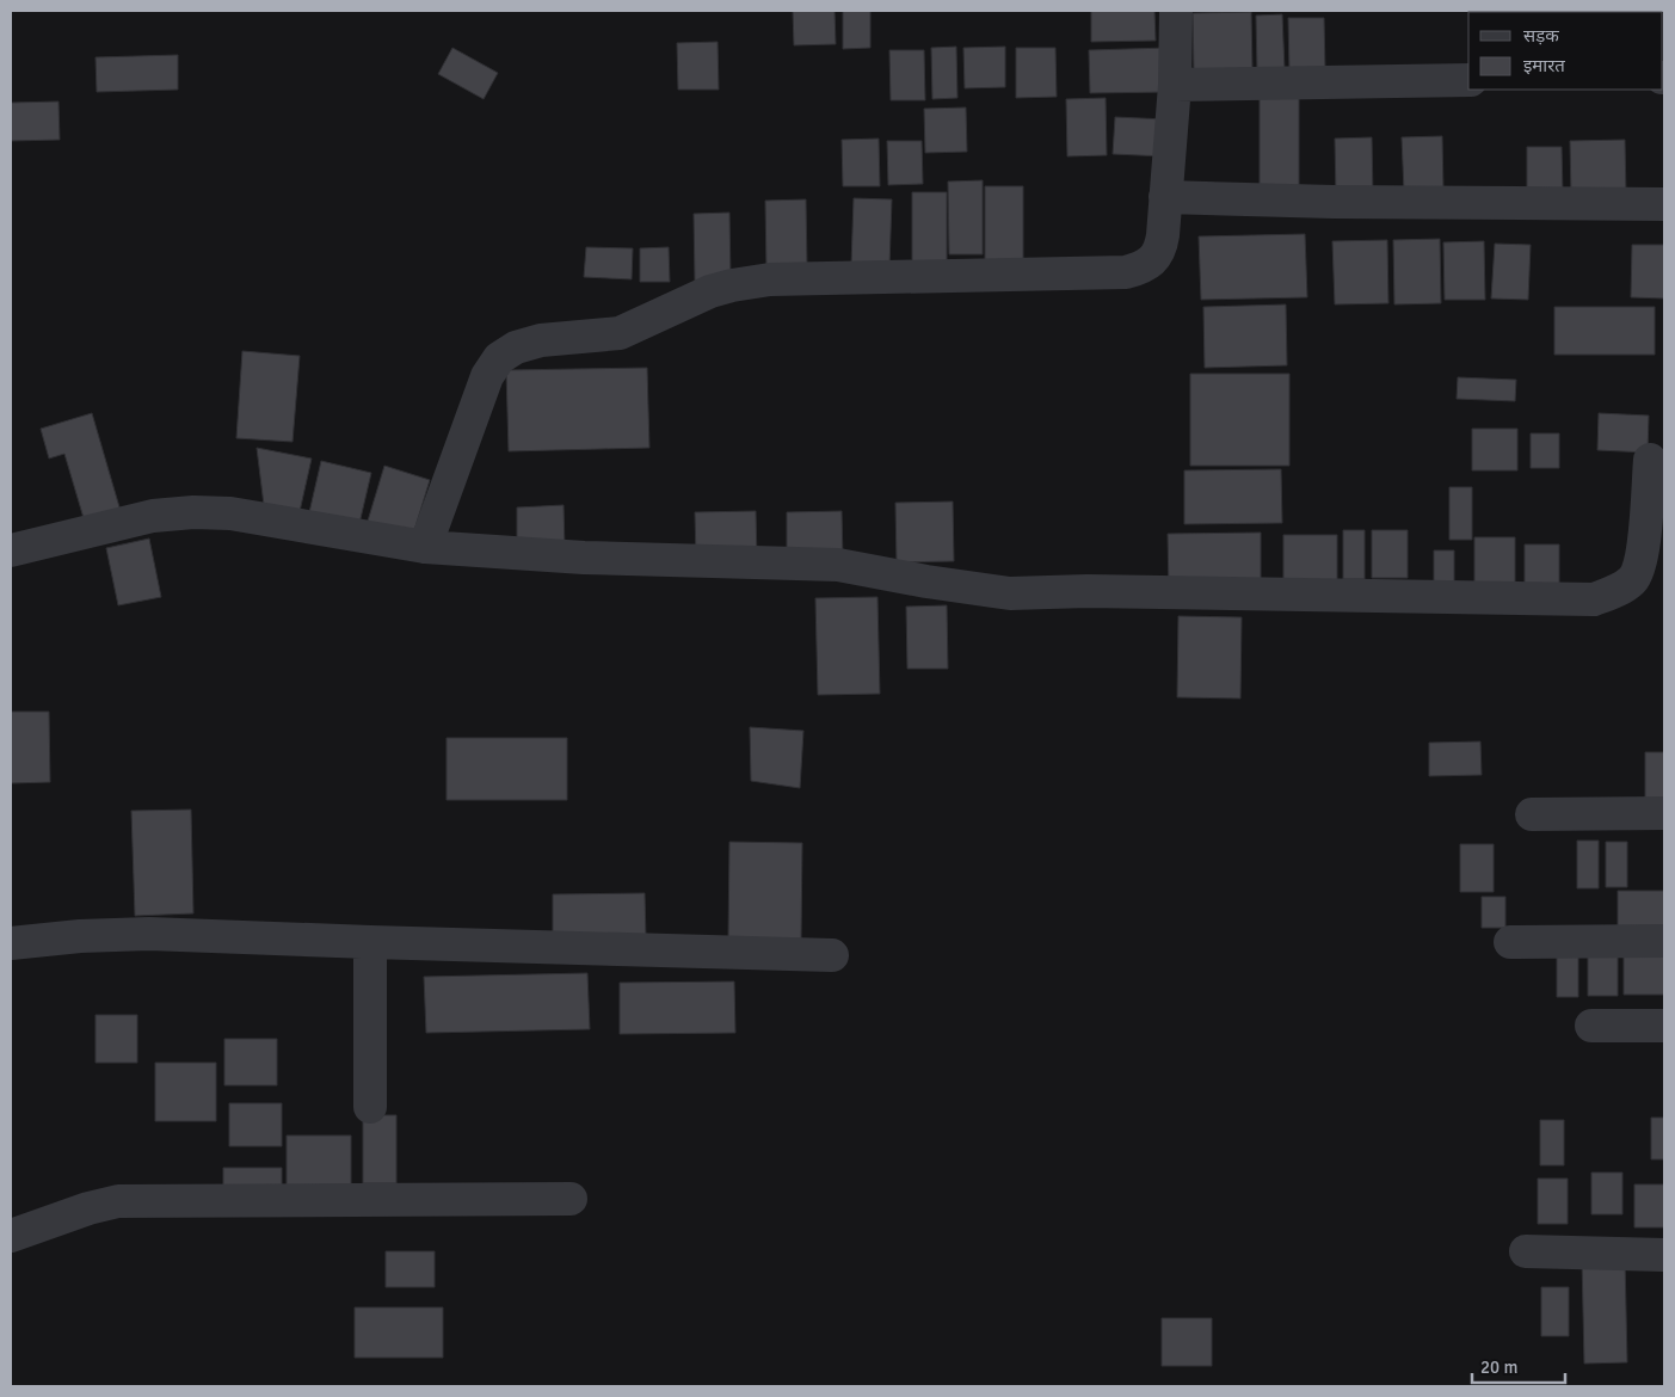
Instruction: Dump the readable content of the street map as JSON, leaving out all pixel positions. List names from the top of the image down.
{
  "legend": ["सड़क", "इमारत"],
  "scale_bar": "20 m"
}
